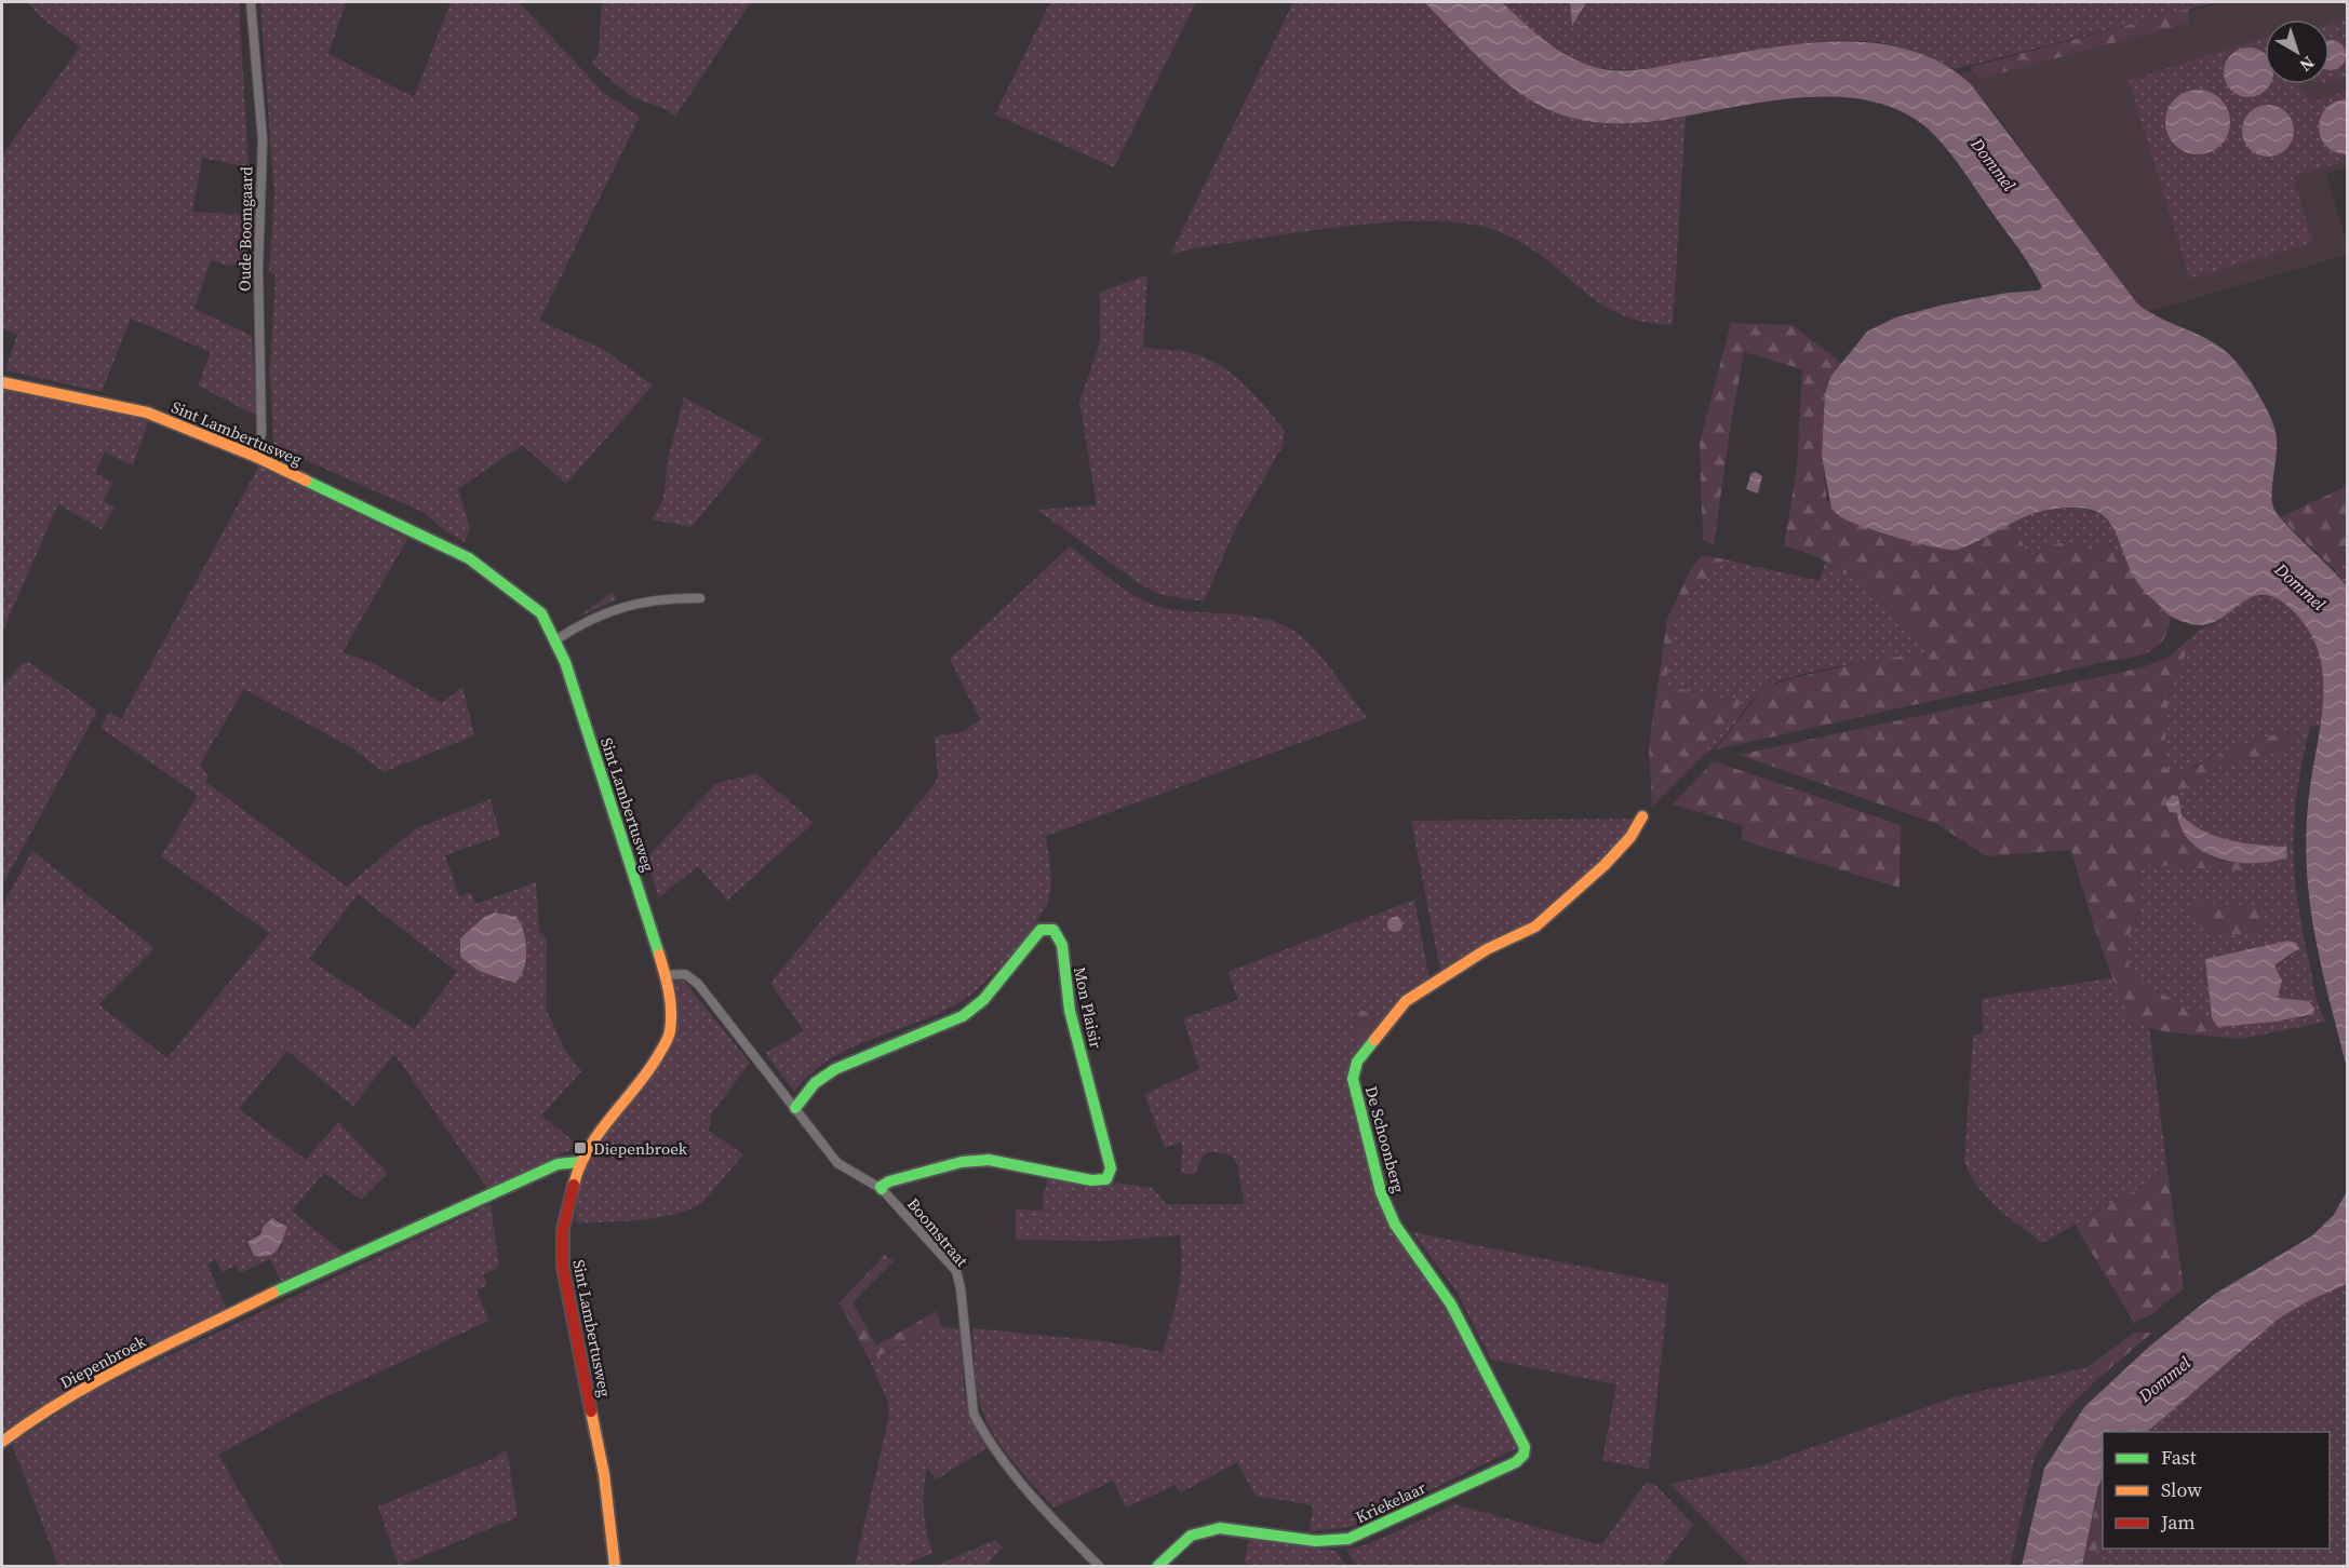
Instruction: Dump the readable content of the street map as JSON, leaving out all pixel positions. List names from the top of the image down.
{
  "streets": {
    "street": [
      "Oude Boomgaard",
      "Sint Lambertusweg",
      "Mon Plaisir",
      "De Schoonberg",
      "Boomstraat",
      "Diepenbroek",
      "Kriekelaar"
    ]
  },
  "crossings": [
    ["Oude Boomgaard", "Sint Lambertusweg"],
    ["Sint Lambertusweg", "Boomstraat"],
    ["Sint Lambertusweg", "Diepenbroek"],
    ["Mon Plaisir", "Boomstraat"],
    ["De Schoonberg", "Kriekelaar"]
  ],
  "water": ["Dommel"],
  "places": {
    "transit": ["Diepenbroek"]
  },
  "legend": ["Fast", "Slow", "Jam"],
  "north": "bottom right"
}
